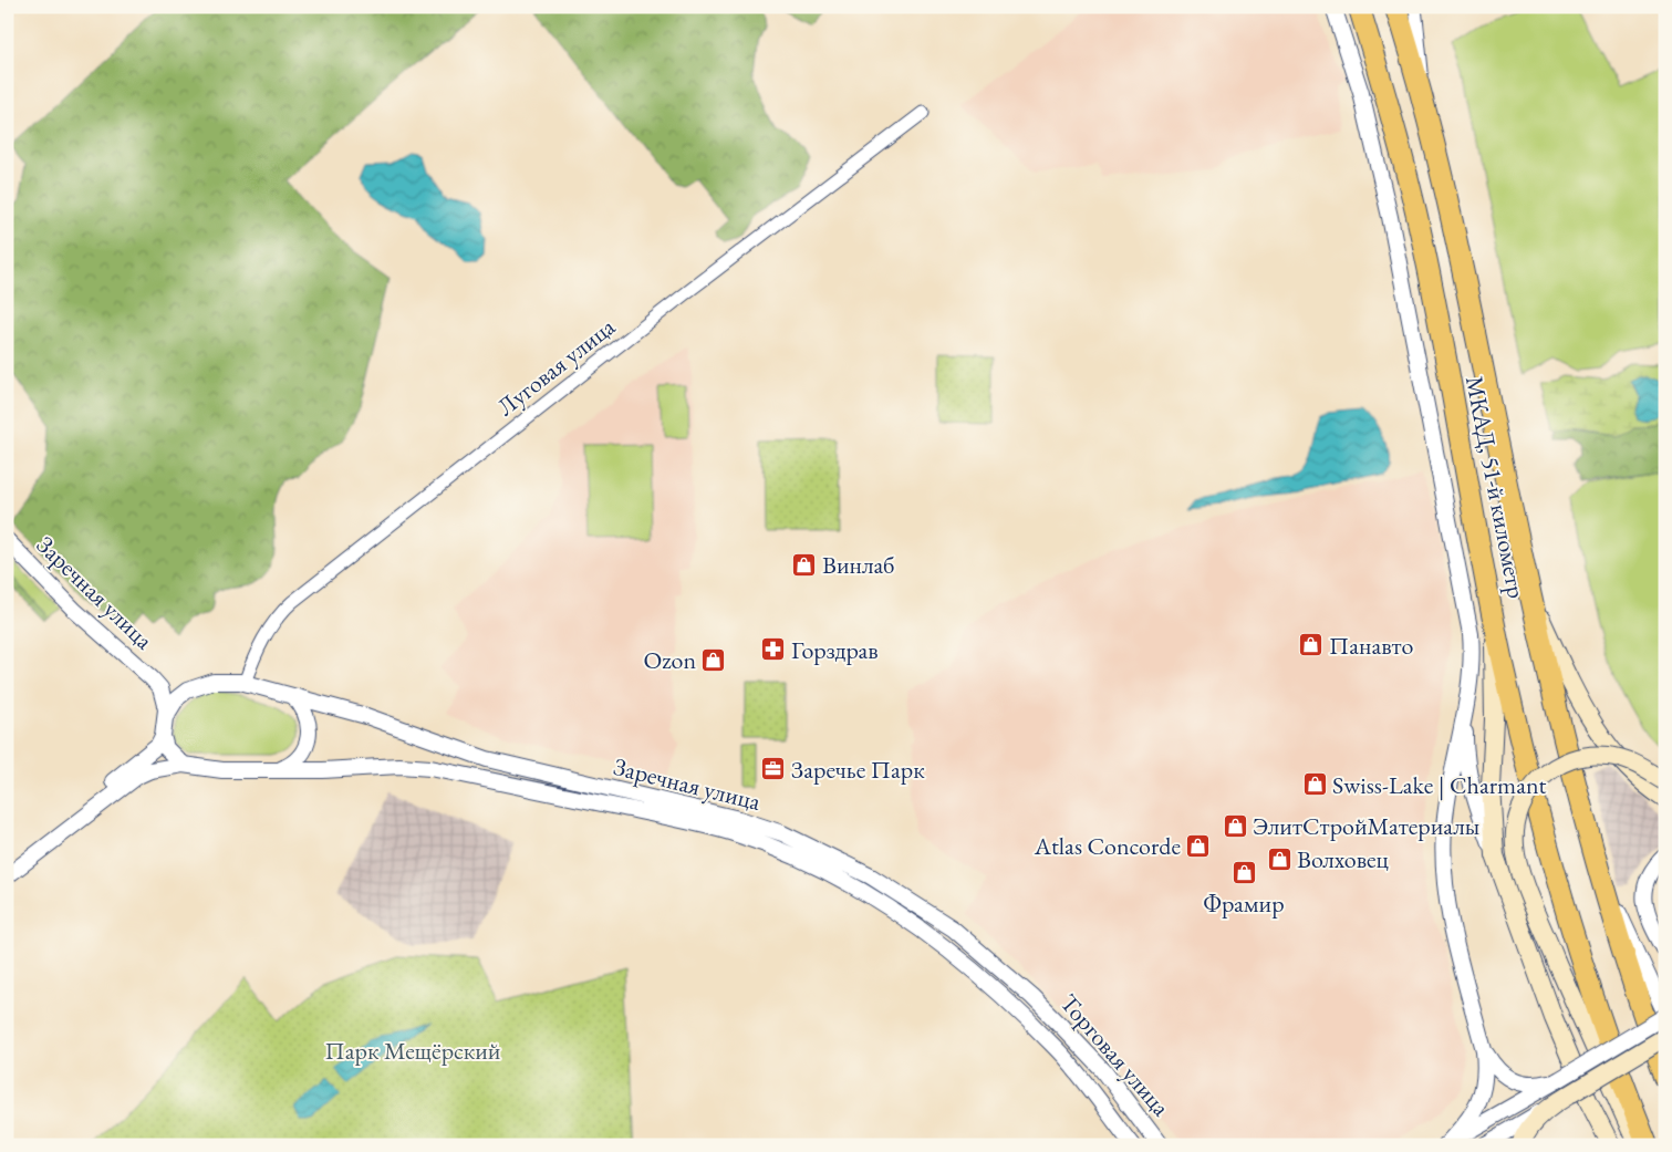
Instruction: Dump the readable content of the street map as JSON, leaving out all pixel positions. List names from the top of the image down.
{
  "streets": {
    "highway": ["МКАД, 51-й километр"],
    "street": ["Луговая улица", "Заречная улица", "Торговая улица"]
  },
  "crossings": [
    ["Луговая улица", "Заречная улица"],
    ["Заречная улица", "Торговая улица"]
  ],
  "parks": ["Парк Мещёрский"],
  "places": {
    "shop": [
      "Винлаб",
      "Панавто",
      "Ozon",
      "Swiss-Lake | Charmant",
      "ЭлитСтройМатериалы",
      "Atlas Concorde",
      "Волховец",
      "Фрамир"
    ],
    "pharmacy": ["Горздрав"],
    "office": ["Заречье Парк"]
  }
}
